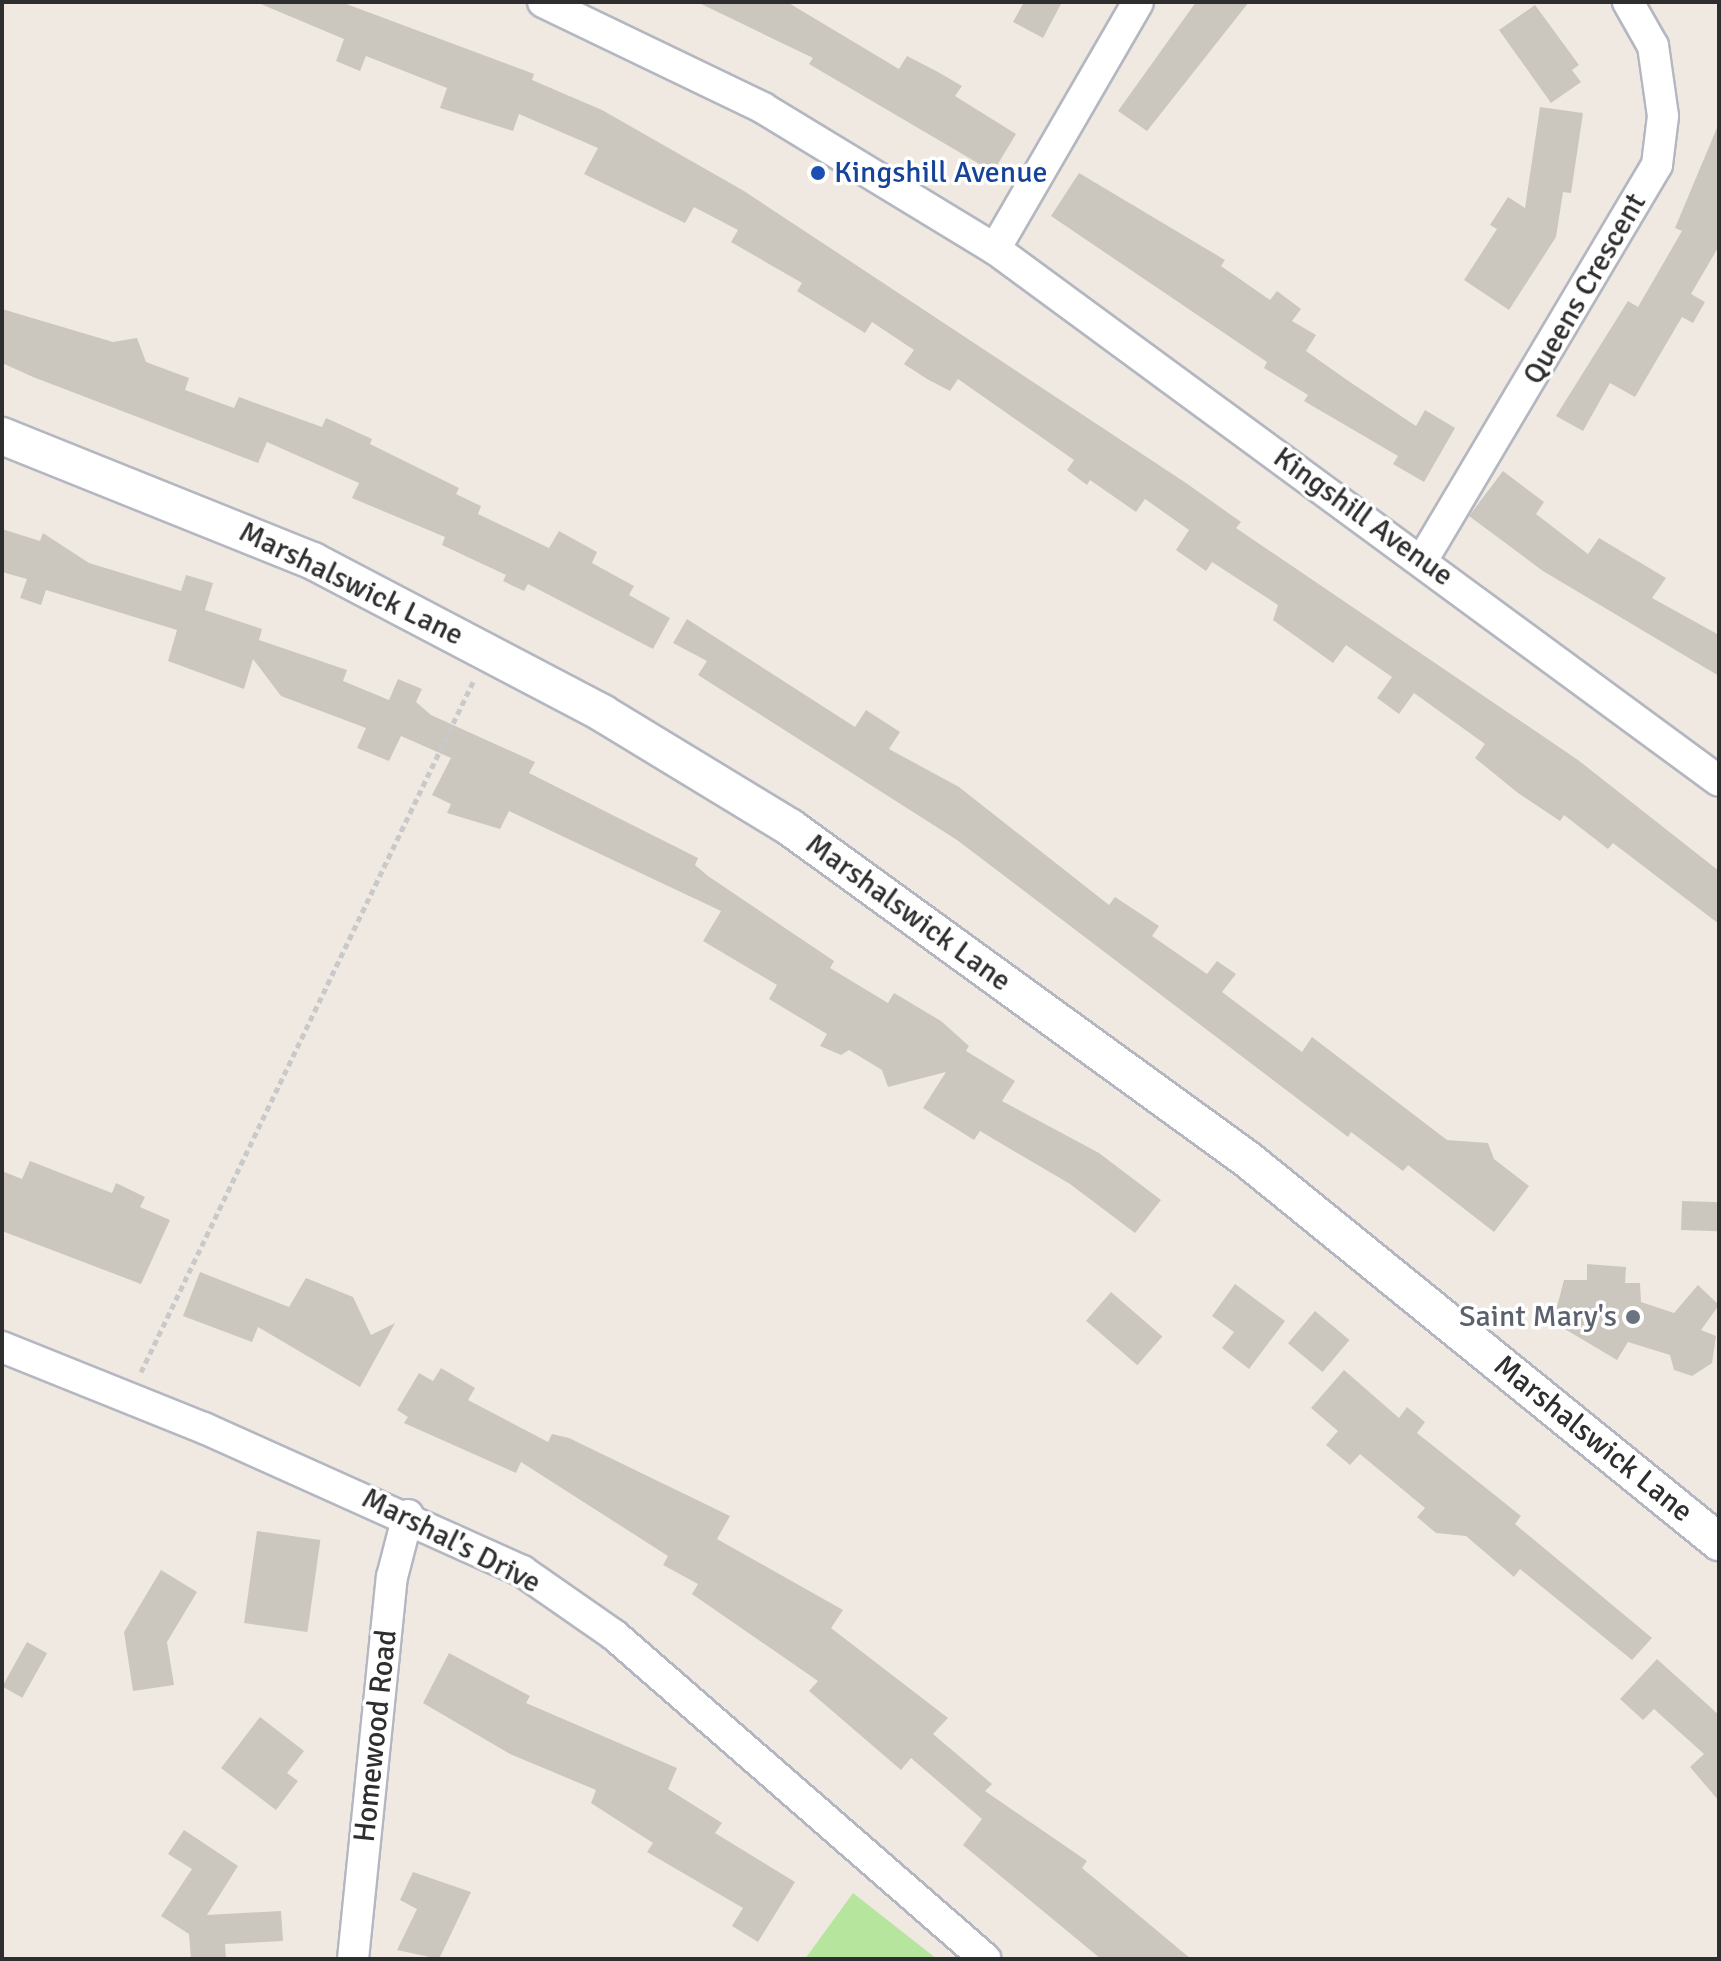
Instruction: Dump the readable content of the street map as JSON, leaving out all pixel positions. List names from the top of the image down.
{
  "streets": {
    "street": [
      "Queens Crescent",
      "Kingshill Avenue",
      "Marshalswick Lane",
      "Marshal's Drive",
      "Homewood Road"
    ]
  },
  "crossings": [
    ["Queens Crescent", "Kingshill Avenue"],
    ["Marshal's Drive", "Homewood Road"]
  ],
  "places": ["Kingshill Avenue", "Saint Mary's"]
}
